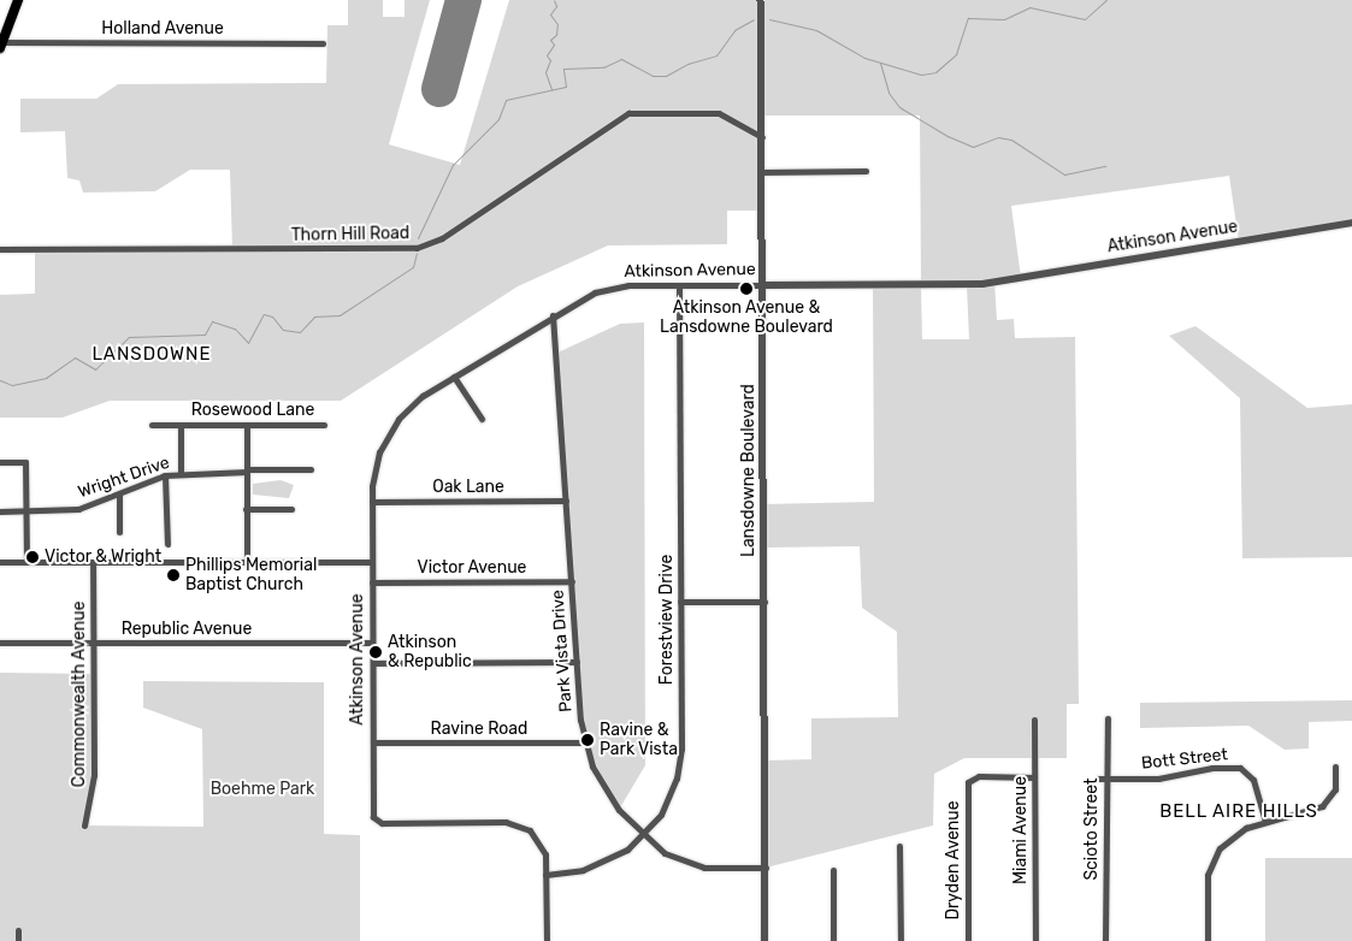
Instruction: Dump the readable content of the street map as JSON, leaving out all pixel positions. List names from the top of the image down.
{
  "streets": {
    "street": [
      "Holland Avenue",
      "Thorn Hill Road",
      "Atkinson Avenue",
      "Rosewood Lane",
      "Lansdowne Boulevard",
      "Wright Drive",
      "Oak Lane",
      "Victor Avenue",
      "Forestview Drive",
      "Republic Avenue",
      "Park Vista Drive",
      "Commonwealth Avenue",
      "Ravine Road",
      "Bott Street",
      "Scioto Street",
      "Miami Avenue",
      "Dryden Avenue"
    ]
  },
  "crossings": [
    ["Thorn Hill Road", "Lansdowne Boulevard"],
    ["Atkinson Avenue", "Lansdowne Boulevard"],
    ["Atkinson Avenue", "Oak Lane"],
    ["Atkinson Avenue", "Victor Avenue"],
    ["Atkinson Avenue", "Forestview Drive"],
    ["Atkinson Avenue", "Republic Avenue"],
    ["Atkinson Avenue", "Park Vista Drive"],
    ["Atkinson Avenue", "Ravine Road"],
    ["Rosewood Lane", "Wright Drive"],
    ["Lansdowne Boulevard", "Park Vista Drive"],
    ["Oak Lane", "Park Vista Drive"],
    ["Victor Avenue", "Park Vista Drive"],
    ["Forestview Drive", "Park Vista Drive"],
    ["Republic Avenue", "Commonwealth Avenue"],
    ["Park Vista Drive", "Ravine Road"],
    ["Bott Street", "Scioto Street"],
    ["Miami Avenue", "Dryden Avenue"]
  ],
  "districts": ["LANSDOWNE", "BELL AIRE HILLS"],
  "parks": ["Boehme Park"],
  "places": [
    "Atkinson Avenue & Lansdowne Boulevard",
    "Victor & Wright",
    "Phillips Memorial Baptist Church",
    "Atkinson & Republic",
    "Ravine & Park Vista"
  ]
}
